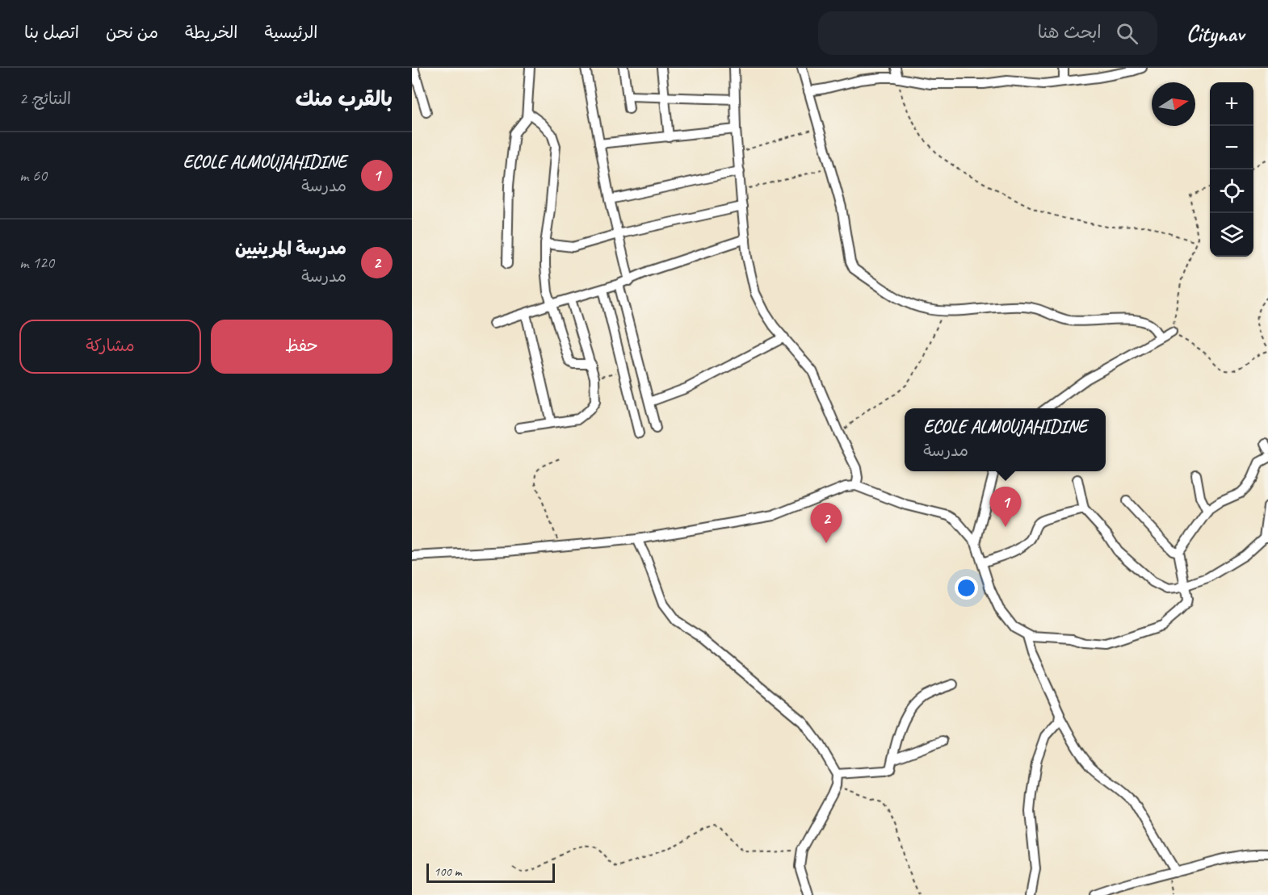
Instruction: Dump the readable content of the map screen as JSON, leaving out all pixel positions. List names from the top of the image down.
{
  "scale_bar": "100 m",
  "north": "right",
  "page": {
    "header": "Citynav",
    "search": "ابحث هنا",
    "nav": [
      "الرئيسية",
      "الخريطة",
      "من نحن",
      "اتصل بنا"
    ],
    "heading": ["بالقرب منك", "النتائج: 2"],
    "map_buttons": ["+", "−"],
    "list": [
      {
        "mark": "1",
        "name": "ECOLE ALMOUJAHIDINE",
        "note": "مدرسة",
        "value": "60 m"
      },
      {
        "mark": "2",
        "name": "مدرسة المرينيين",
        "note": "مدرسة",
        "value": "120 m"
      }
    ],
    "buttons": ["حفظ", "مشاركة"],
    "popup": ["ECOLE ALMOUJAHIDINE", "مدرسة"],
    "pins": ["1", "2"],
    "scale": "100 m"
  }
}
